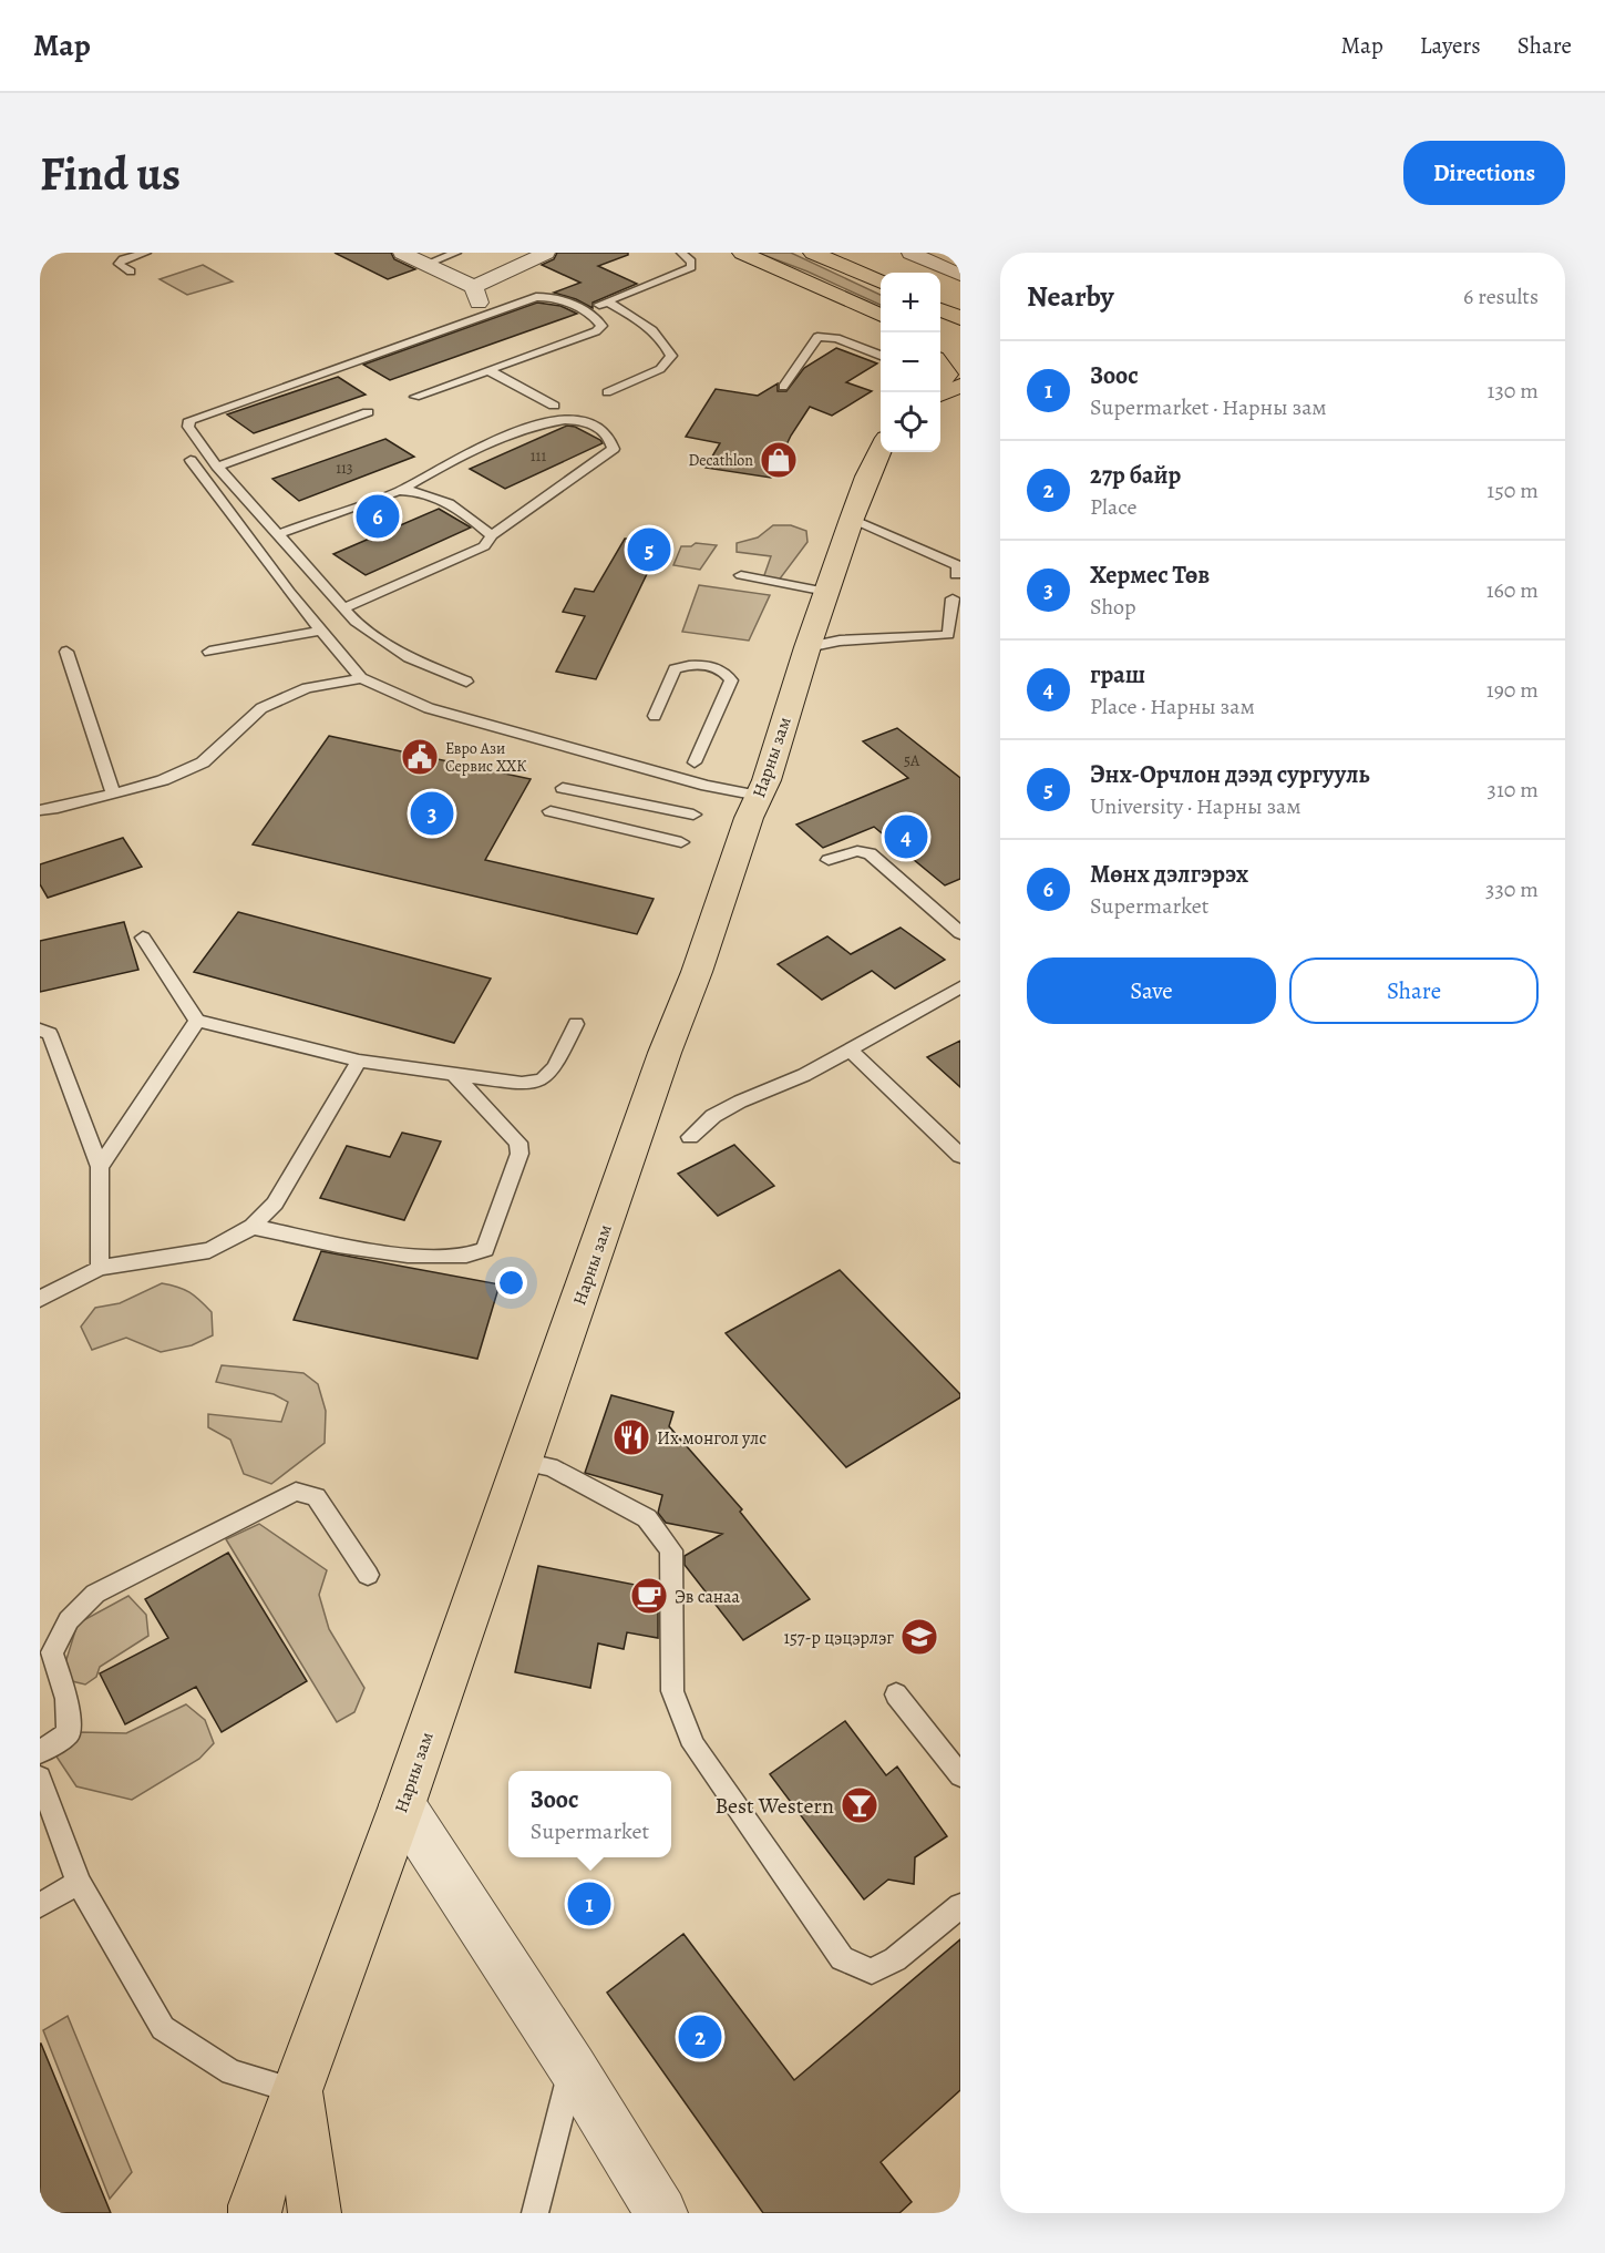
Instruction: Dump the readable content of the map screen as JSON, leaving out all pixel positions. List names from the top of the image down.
{
  "streets": {
    "main road": ["Нарны зам"]
  },
  "places": {
    "shop": ["Decathlon"],
    "public building": ["Евро Ази Сервис ХХК"],
    "restaurant": ["Их монгол улс"],
    "cafe": ["Эв санаа"],
    "school or university": ["157-р цэцэрлэг"],
    "bar": ["Best Western"]
  },
  "house_numbers": ["111", "113", "5А"],
  "page": {
    "header": "Map",
    "nav": ["Map", "Layers", "Share"],
    "buttons": [
      "Directions",
      ["Save", "Share"]
    ],
    "title": "Find us",
    "heading": ["Nearby", "6 results"],
    "map_buttons": ["+", "−"],
    "list": [
      {
        "mark": "1",
        "name": "Зоос",
        "note": "Supermarket · Нарны зам",
        "value": "130 m"
      },
      {
        "mark": "2",
        "name": "27р байр",
        "note": "Place",
        "value": "150 m"
      },
      {
        "mark": "3",
        "name": "Хермес Төв",
        "note": "Shop",
        "value": "160 m"
      },
      {
        "mark": "4",
        "name": "граш",
        "note": "Place · Нарны зам",
        "value": "190 m"
      },
      {
        "mark": "5",
        "name": "Энх-Орчлон дээд сургууль",
        "note": "University · Нарны зам",
        "value": "310 m"
      },
      {
        "mark": "6",
        "name": "Мөнх дэлгэрэх",
        "note": "Supermarket",
        "value": "330 m"
      }
    ],
    "pins": [
      "6",
      "5",
      "3",
      "4",
      "1",
      "2"
    ],
    "popup": ["Зоос", "Supermarket"]
  }
}
